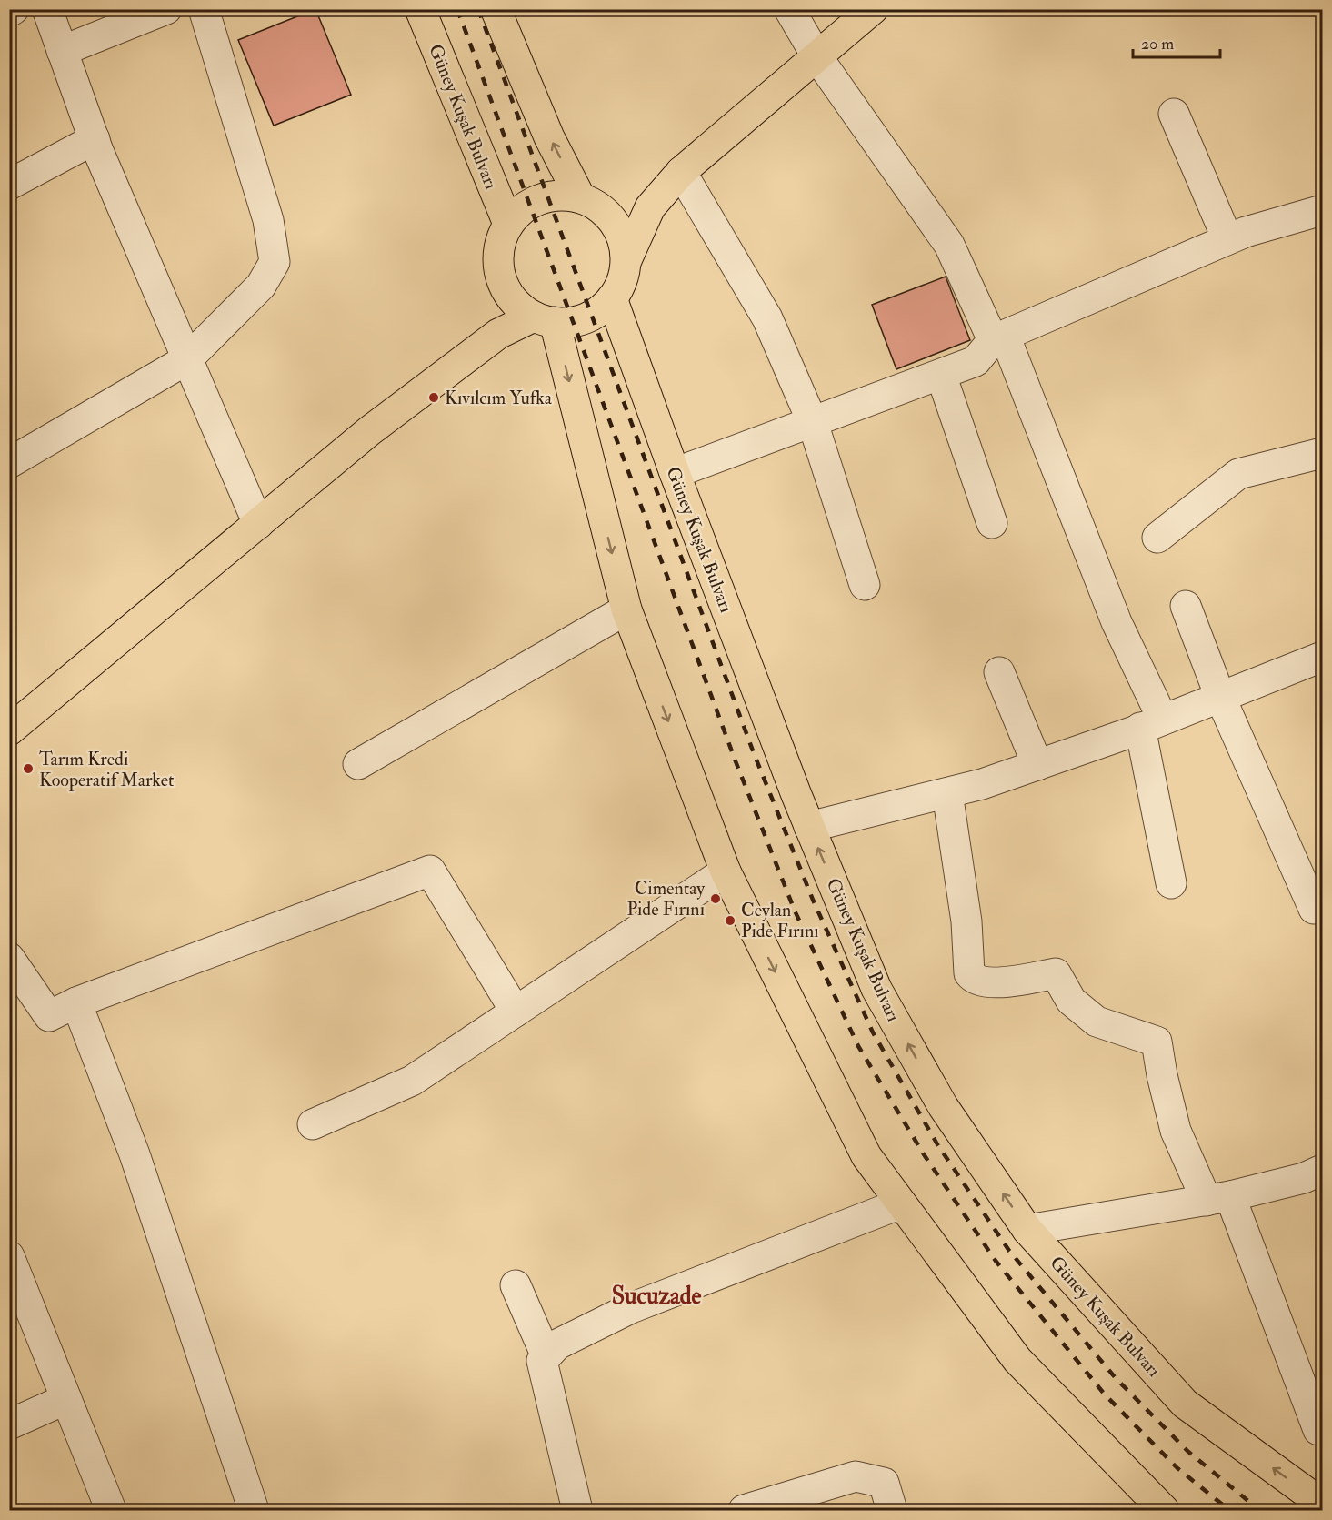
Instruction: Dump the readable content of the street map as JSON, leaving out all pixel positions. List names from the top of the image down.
{
  "streets": {
    "main road": ["Güney Kuşak Bulvarı"]
  },
  "districts": ["Sucuzade"],
  "places": [
    "Kıvılcım Yufka",
    "Tarım Kredi Kooperatif Market",
    "Cimentay Pide Fırını",
    "Ceylan Pide Fırını"
  ],
  "scale_bar": "20 m"
}
